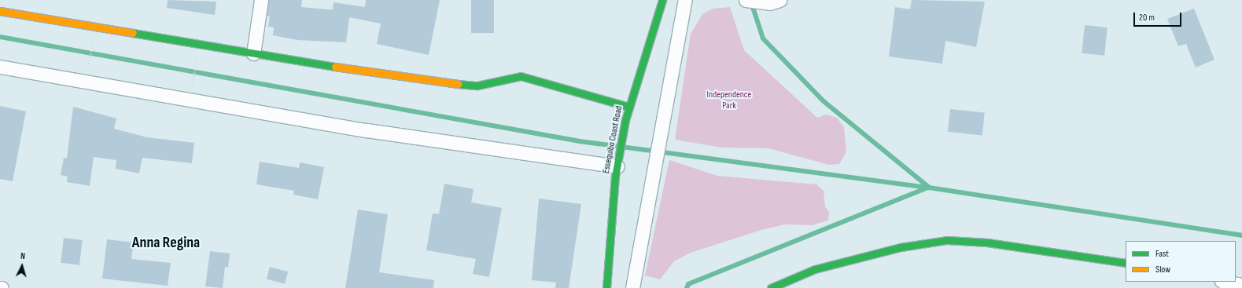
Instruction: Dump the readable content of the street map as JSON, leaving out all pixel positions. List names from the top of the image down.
{
  "streets": {
    "street": ["Essequibo Coast Road"]
  },
  "districts": ["Anna Regina"],
  "parks": ["Independence Park"],
  "legend": ["Fast", "Slow"],
  "scale_bar": "20 m",
  "north": "top"
}
